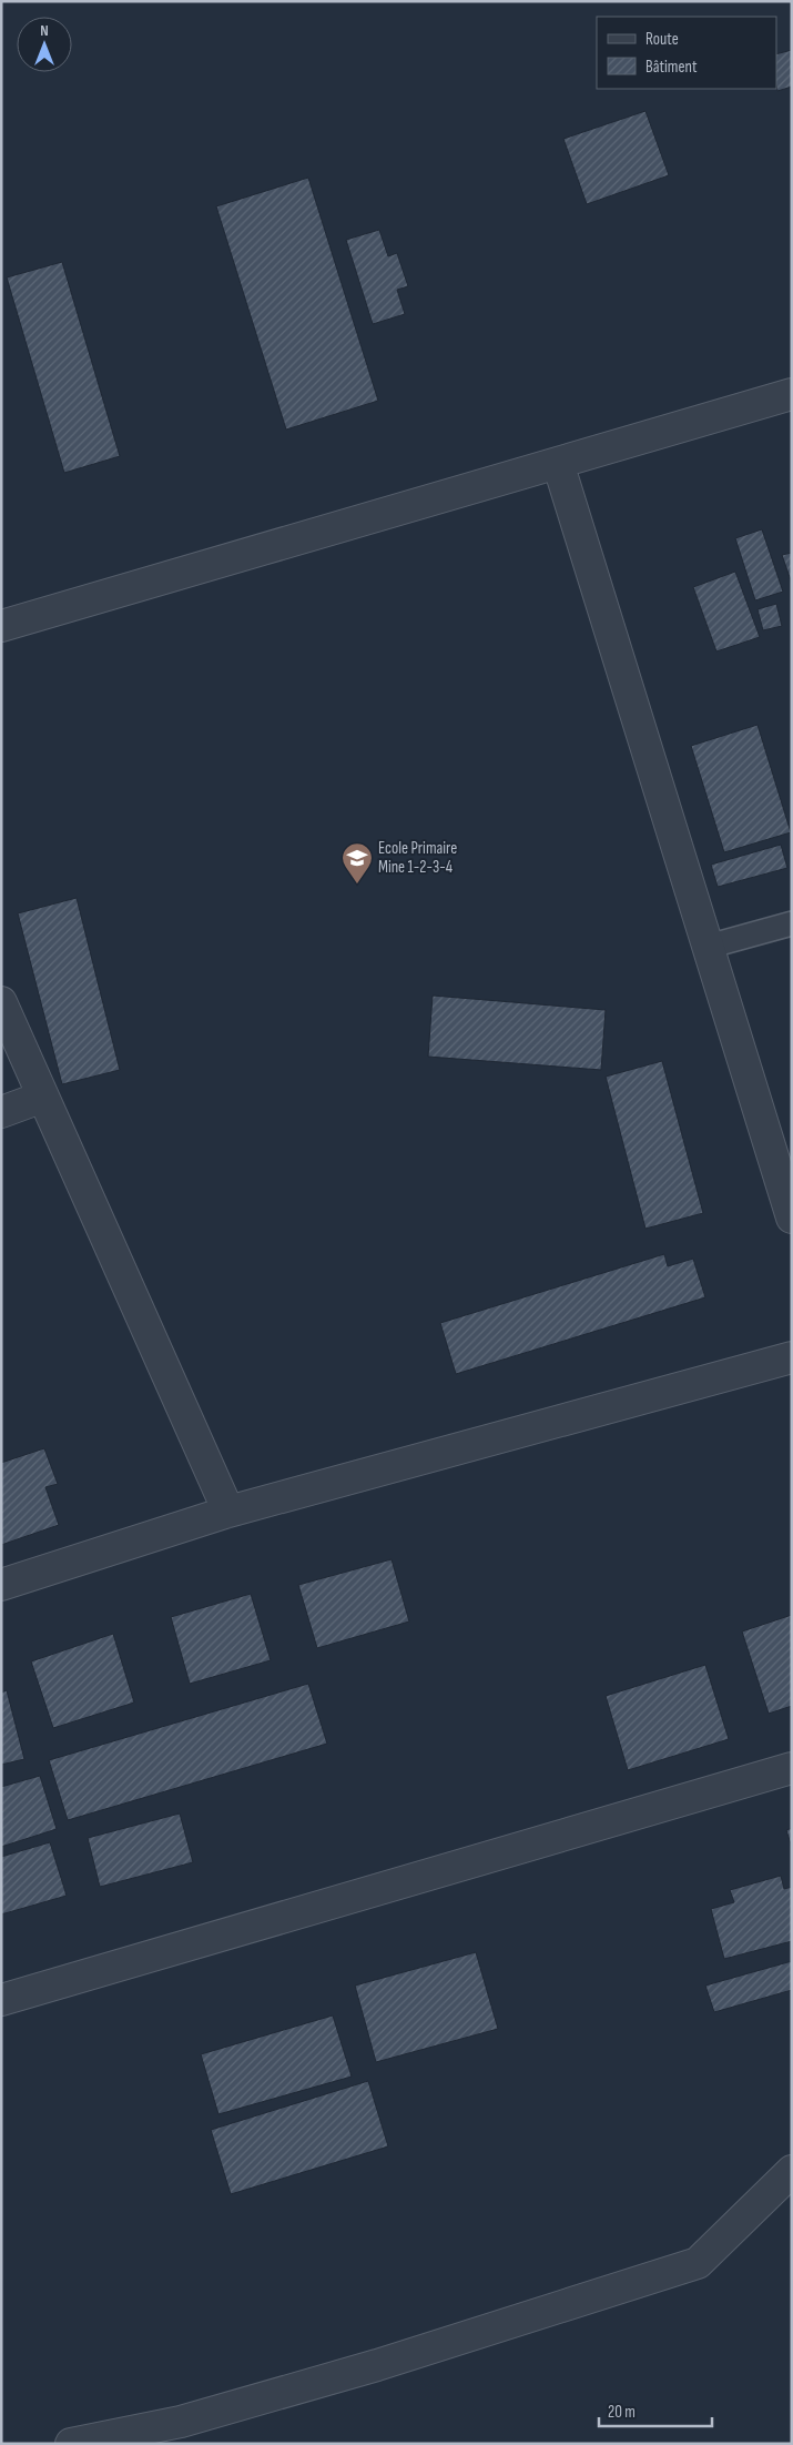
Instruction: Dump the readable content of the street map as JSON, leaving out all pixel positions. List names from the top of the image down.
{
  "places": {
    "school or university": ["Ecole Primaire Mine 1-2-3-4"]
  },
  "legend": ["Route", "Bâtiment"],
  "scale_bar": "20 m",
  "north": "top"
}
